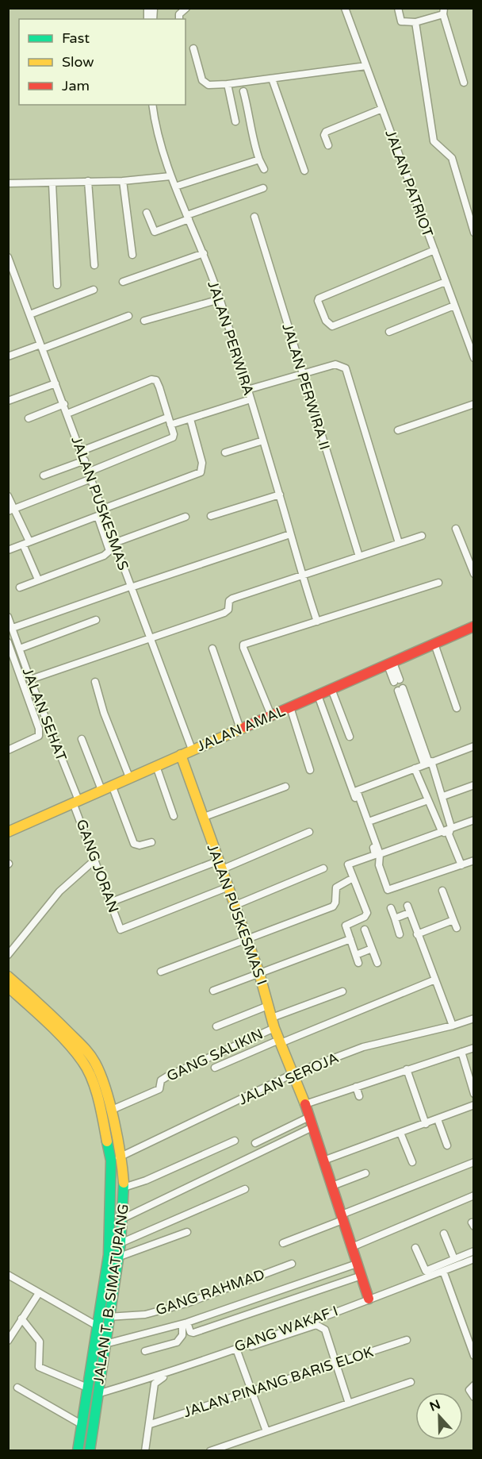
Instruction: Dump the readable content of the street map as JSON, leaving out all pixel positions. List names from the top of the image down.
{
  "streets": {
    "street": [
      "JALAN PATRIOT",
      "JALAN PERWIRA",
      "JALAN PERWIRA II",
      "JALAN PUSKESMAS",
      "JALAN SEHAT",
      "JALAN AMAL",
      "GANG JORAN",
      "JALAN PUSKESMAS I",
      "GANG SALIKIN",
      "JALAN SEROJA",
      "GANG RAHMAD",
      "JALAN T. B. SIMATUPANG",
      "GANG WAKAF I",
      "JALAN PINANG BARIS ELOK"
    ]
  },
  "crossings": [
    ["JALAN PUSKESMAS", "JALAN AMAL"],
    ["JALAN SEHAT", "JALAN AMAL"],
    ["JALAN SEHAT", "GANG JORAN"],
    ["JALAN AMAL", "GANG JORAN"],
    ["JALAN AMAL", "JALAN PUSKESMAS I"],
    ["GANG JORAN", "JALAN PUSKESMAS I"],
    ["JALAN PUSKESMAS I", "GANG SALIKIN"],
    ["JALAN PUSKESMAS I", "JALAN SEROJA"],
    ["JALAN PUSKESMAS I", "GANG WAKAF I"],
    ["GANG SALIKIN", "JALAN T. B. SIMATUPANG"],
    ["JALAN SEROJA", "JALAN T. B. SIMATUPANG"],
    ["GANG RAHMAD", "JALAN T. B. SIMATUPANG"],
    ["JALAN T. B. SIMATUPANG", "GANG WAKAF I"]
  ],
  "legend": ["Fast", "Slow", "Jam"],
  "north": "top"
}
